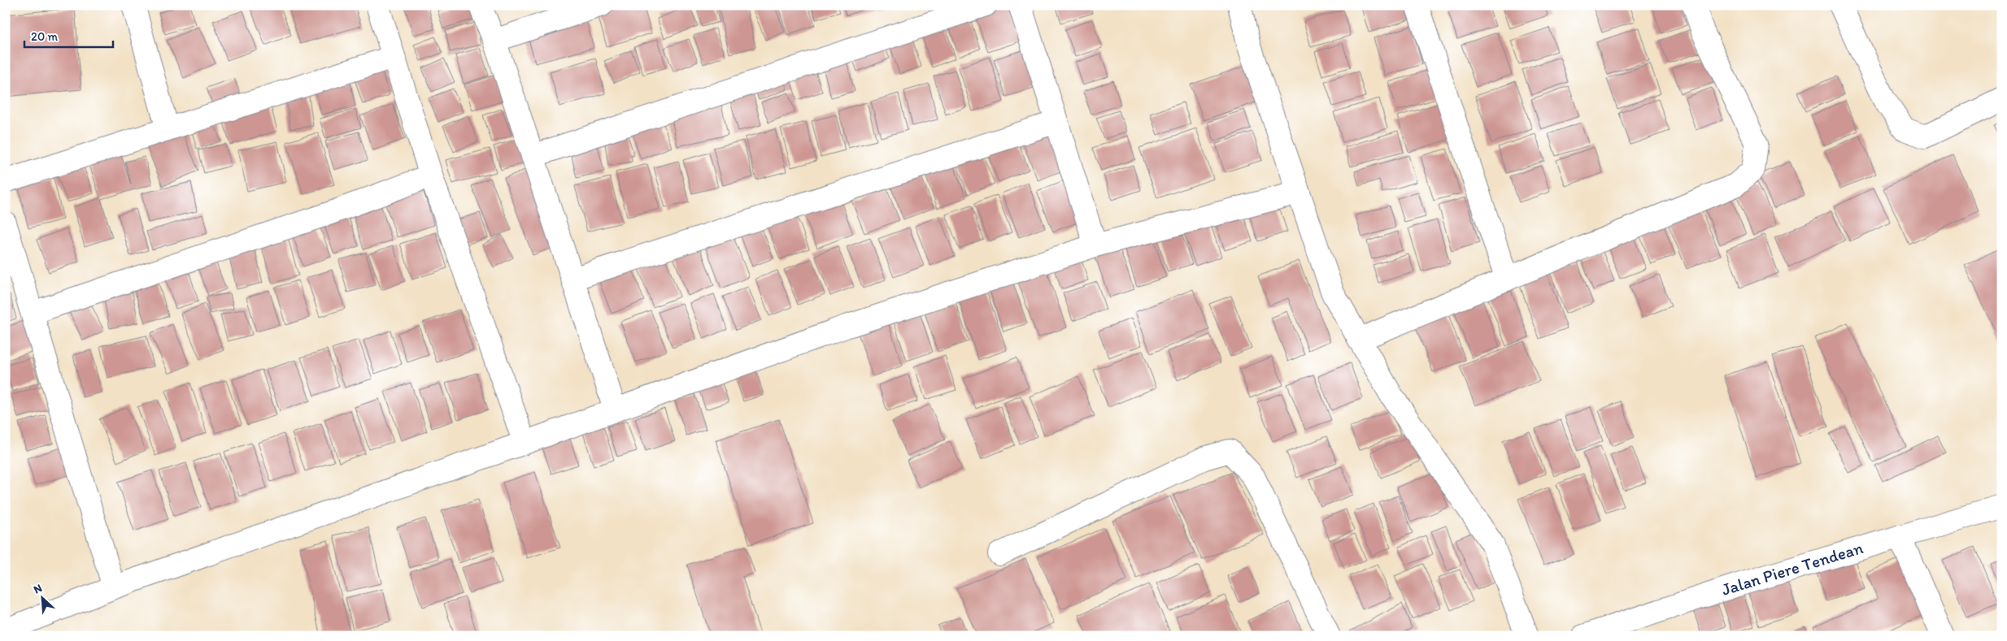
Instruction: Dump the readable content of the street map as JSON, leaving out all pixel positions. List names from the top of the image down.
{
  "streets": {
    "street": ["Jalan Piere Tendean"]
  },
  "scale_bar": "20 m",
  "north": "top left"
}
